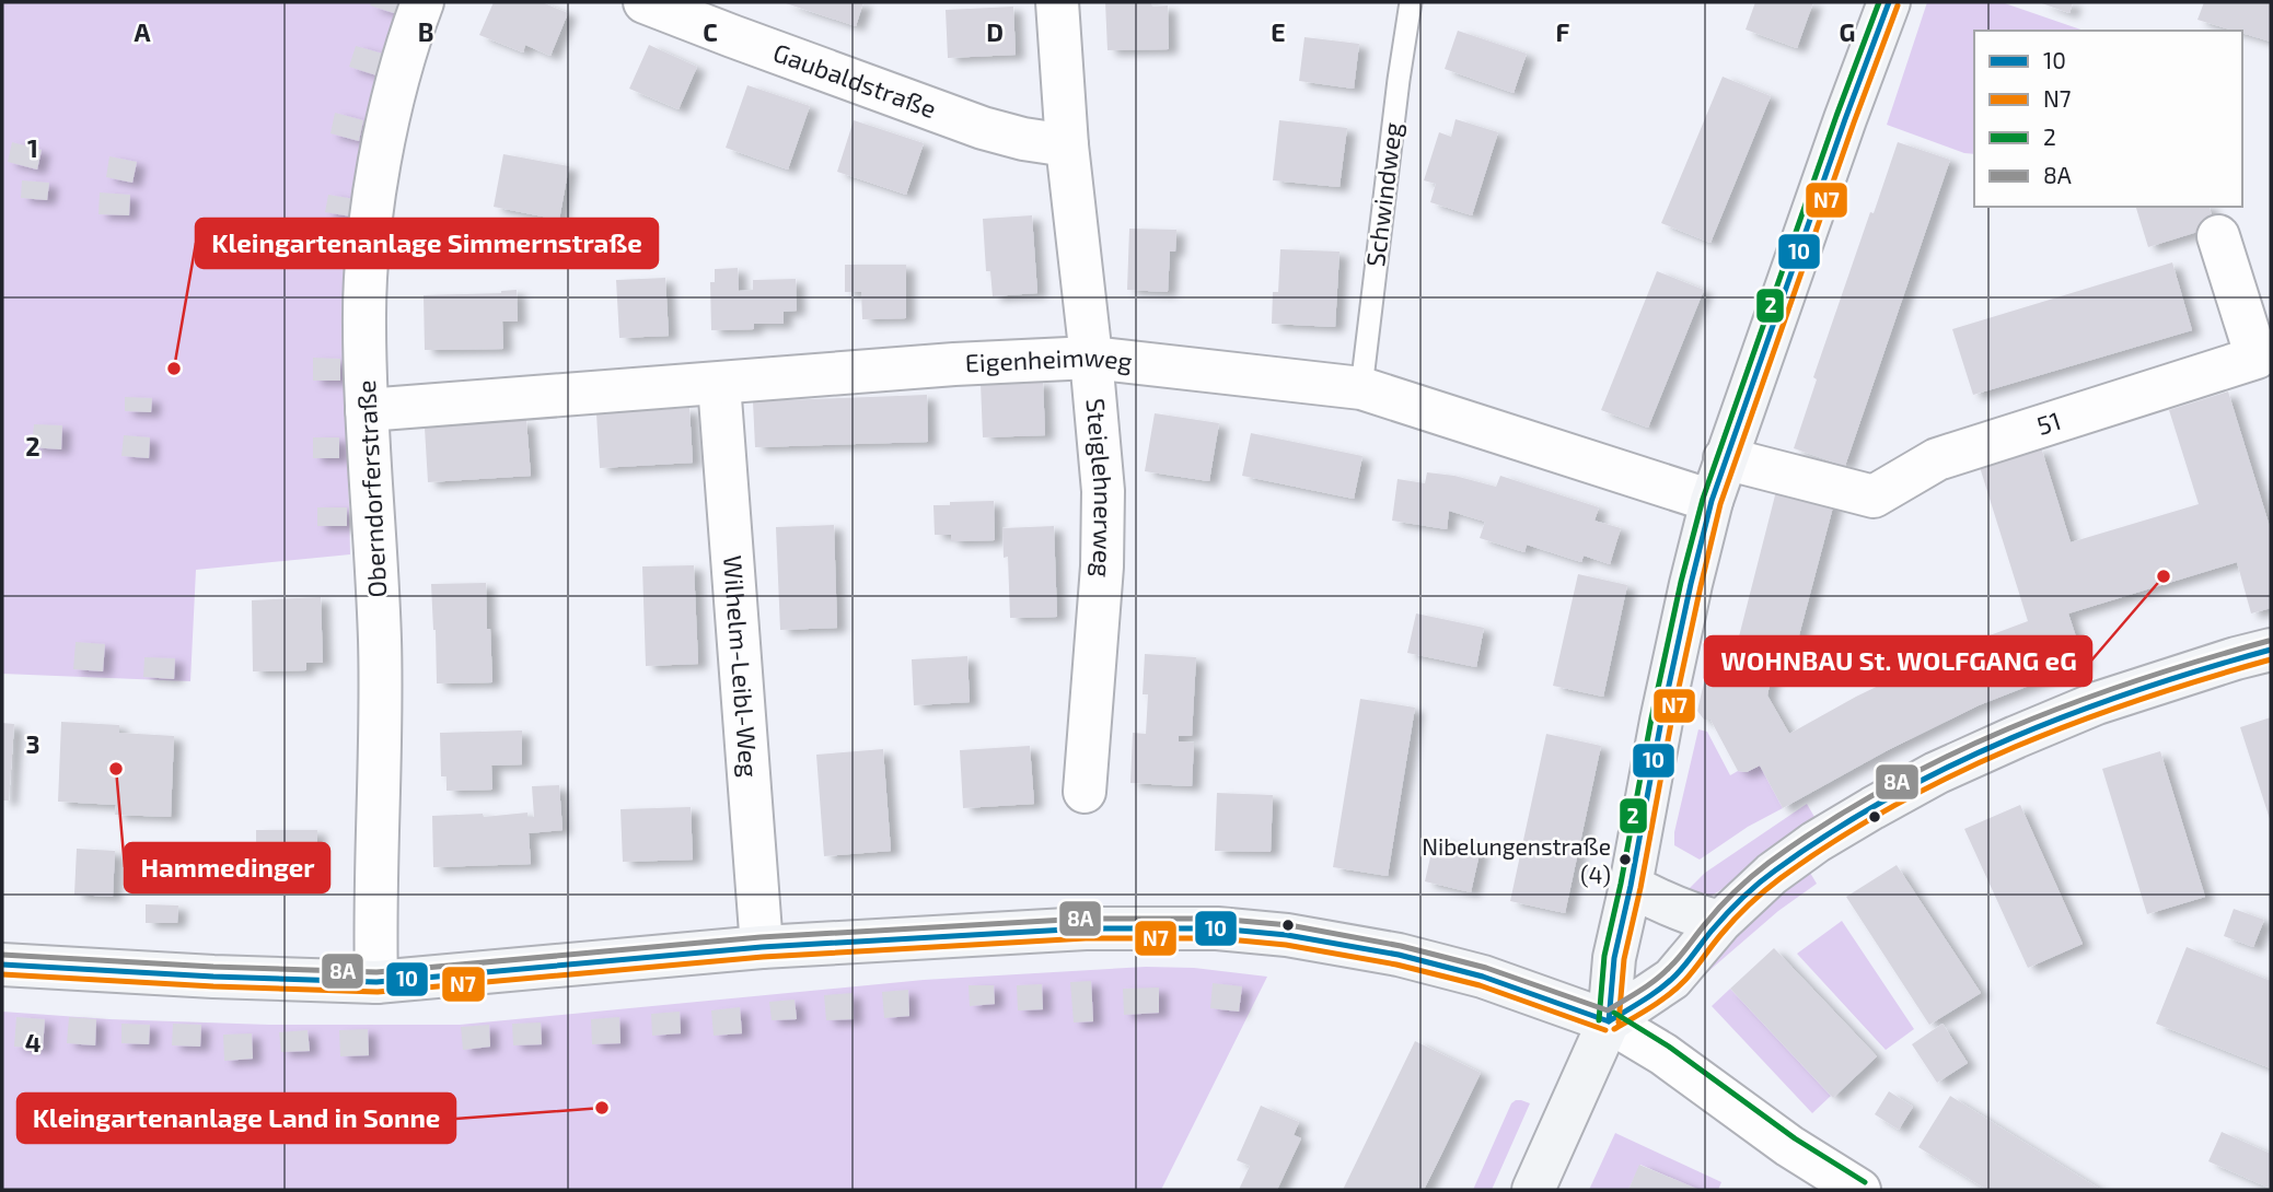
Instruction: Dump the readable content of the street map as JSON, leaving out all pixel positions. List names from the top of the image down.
{
  "streets": {
    "street": [
      "Gaubaldstraße",
      "Eigenheimweg",
      "51",
      "Oberndorferstraße",
      "Steiglehnerweg",
      "Wilhelm-Leibl-Weg"
    ],
    "lane": ["Schwindweg"]
  },
  "crossings": [
    ["Gaubaldstraße", "Steiglehnerweg"],
    ["Schwindweg", "Eigenheimweg"],
    ["Eigenheimweg", "Oberndorferstraße"],
    ["Eigenheimweg", "Steiglehnerweg"],
    ["Eigenheimweg", "Wilhelm-Leibl-Weg"]
  ],
  "places": [
    "Kleingartenanlage Simmernstraße",
    "WOHNBAU St. WOLFGANG eG",
    "Hammedinger",
    "Nibelungenstraße (4)",
    "Kleingartenanlage Land in Sonne"
  ],
  "lines": [
    "transit line 10",
    "transit line 2",
    "transit line N7",
    "transit line 8A"
  ],
  "legend": [
    "10",
    "N7",
    "2",
    "8A"
  ],
  "grid": {
    "columns": [
      "A",
      "B",
      "C",
      "D",
      "E",
      "F",
      "G"
    ],
    "rows": [
      "1",
      "2",
      "3",
      "4"
    ]
  }
}
